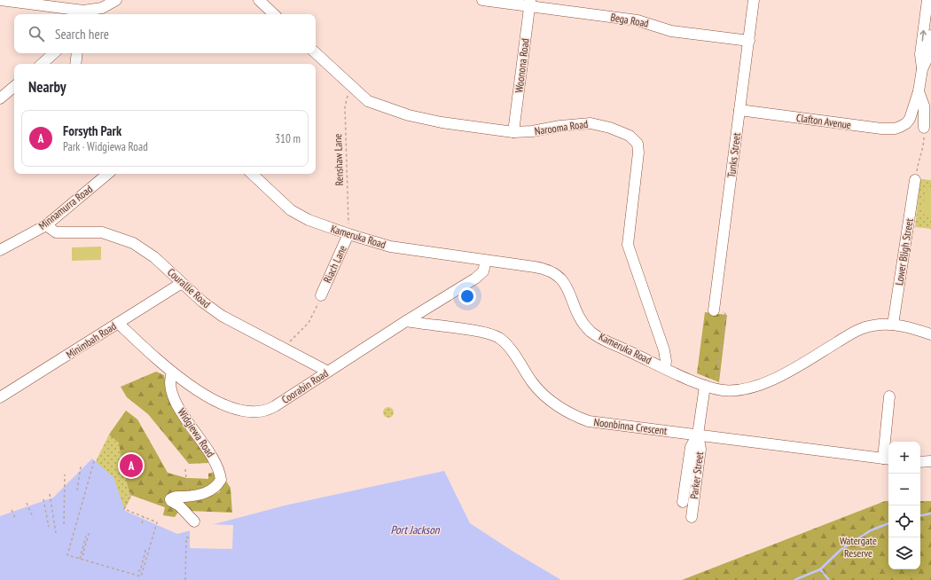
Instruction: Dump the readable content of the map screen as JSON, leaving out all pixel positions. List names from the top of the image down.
{
  "streets": {
    "street": [
      "Bega Road",
      "Woonona Road",
      "Clafton Avenue",
      "Narooma Road",
      "Tunks Street",
      "Minnamurra Road",
      "Kameruka Road",
      "Lower Bligh Street",
      "Riach Lane",
      "Courallie Road",
      "Minimbah Road",
      "Coorabin Road",
      "Noonbinna Crescent",
      "Widgiewa Road",
      "Parker Street"
    ],
    "path": ["Renshaw Lane"]
  },
  "crossings": [
    ["Bega Road", "Woonona Road"],
    ["Bega Road", "Tunks Street"],
    ["Woonona Road", "Narooma Road"],
    ["Clafton Avenue", "Tunks Street"],
    ["Narooma Road", "Renshaw Lane"],
    ["Narooma Road", "Kameruka Road"],
    ["Renshaw Lane", "Kameruka Road"],
    ["Renshaw Lane", "Riach Lane"],
    ["Minnamurra Road", "Courallie Road"],
    ["Kameruka Road", "Lower Bligh Street"],
    ["Kameruka Road", "Riach Lane"],
    ["Kameruka Road", "Coorabin Road"],
    ["Kameruka Road", "Parker Street"],
    ["Courallie Road", "Minimbah Road"],
    ["Courallie Road", "Coorabin Road"],
    ["Minimbah Road", "Coorabin Road"],
    ["Coorabin Road", "Noonbinna Crescent"],
    ["Coorabin Road", "Widgiewa Road"],
    ["Noonbinna Crescent", "Parker Street"]
  ],
  "water": ["Port Jackson"],
  "parks": ["Watergate Reserve"],
  "page": {
    "search": "Search here",
    "heading": "Nearby",
    "list": [
      {
        "mark": "A",
        "name": "Forsyth Park",
        "note": "Park · Widgiewa Road",
        "value": "310 m"
      }
    ],
    "map_buttons": ["+", "−"],
    "pins": "A"
  }
}
